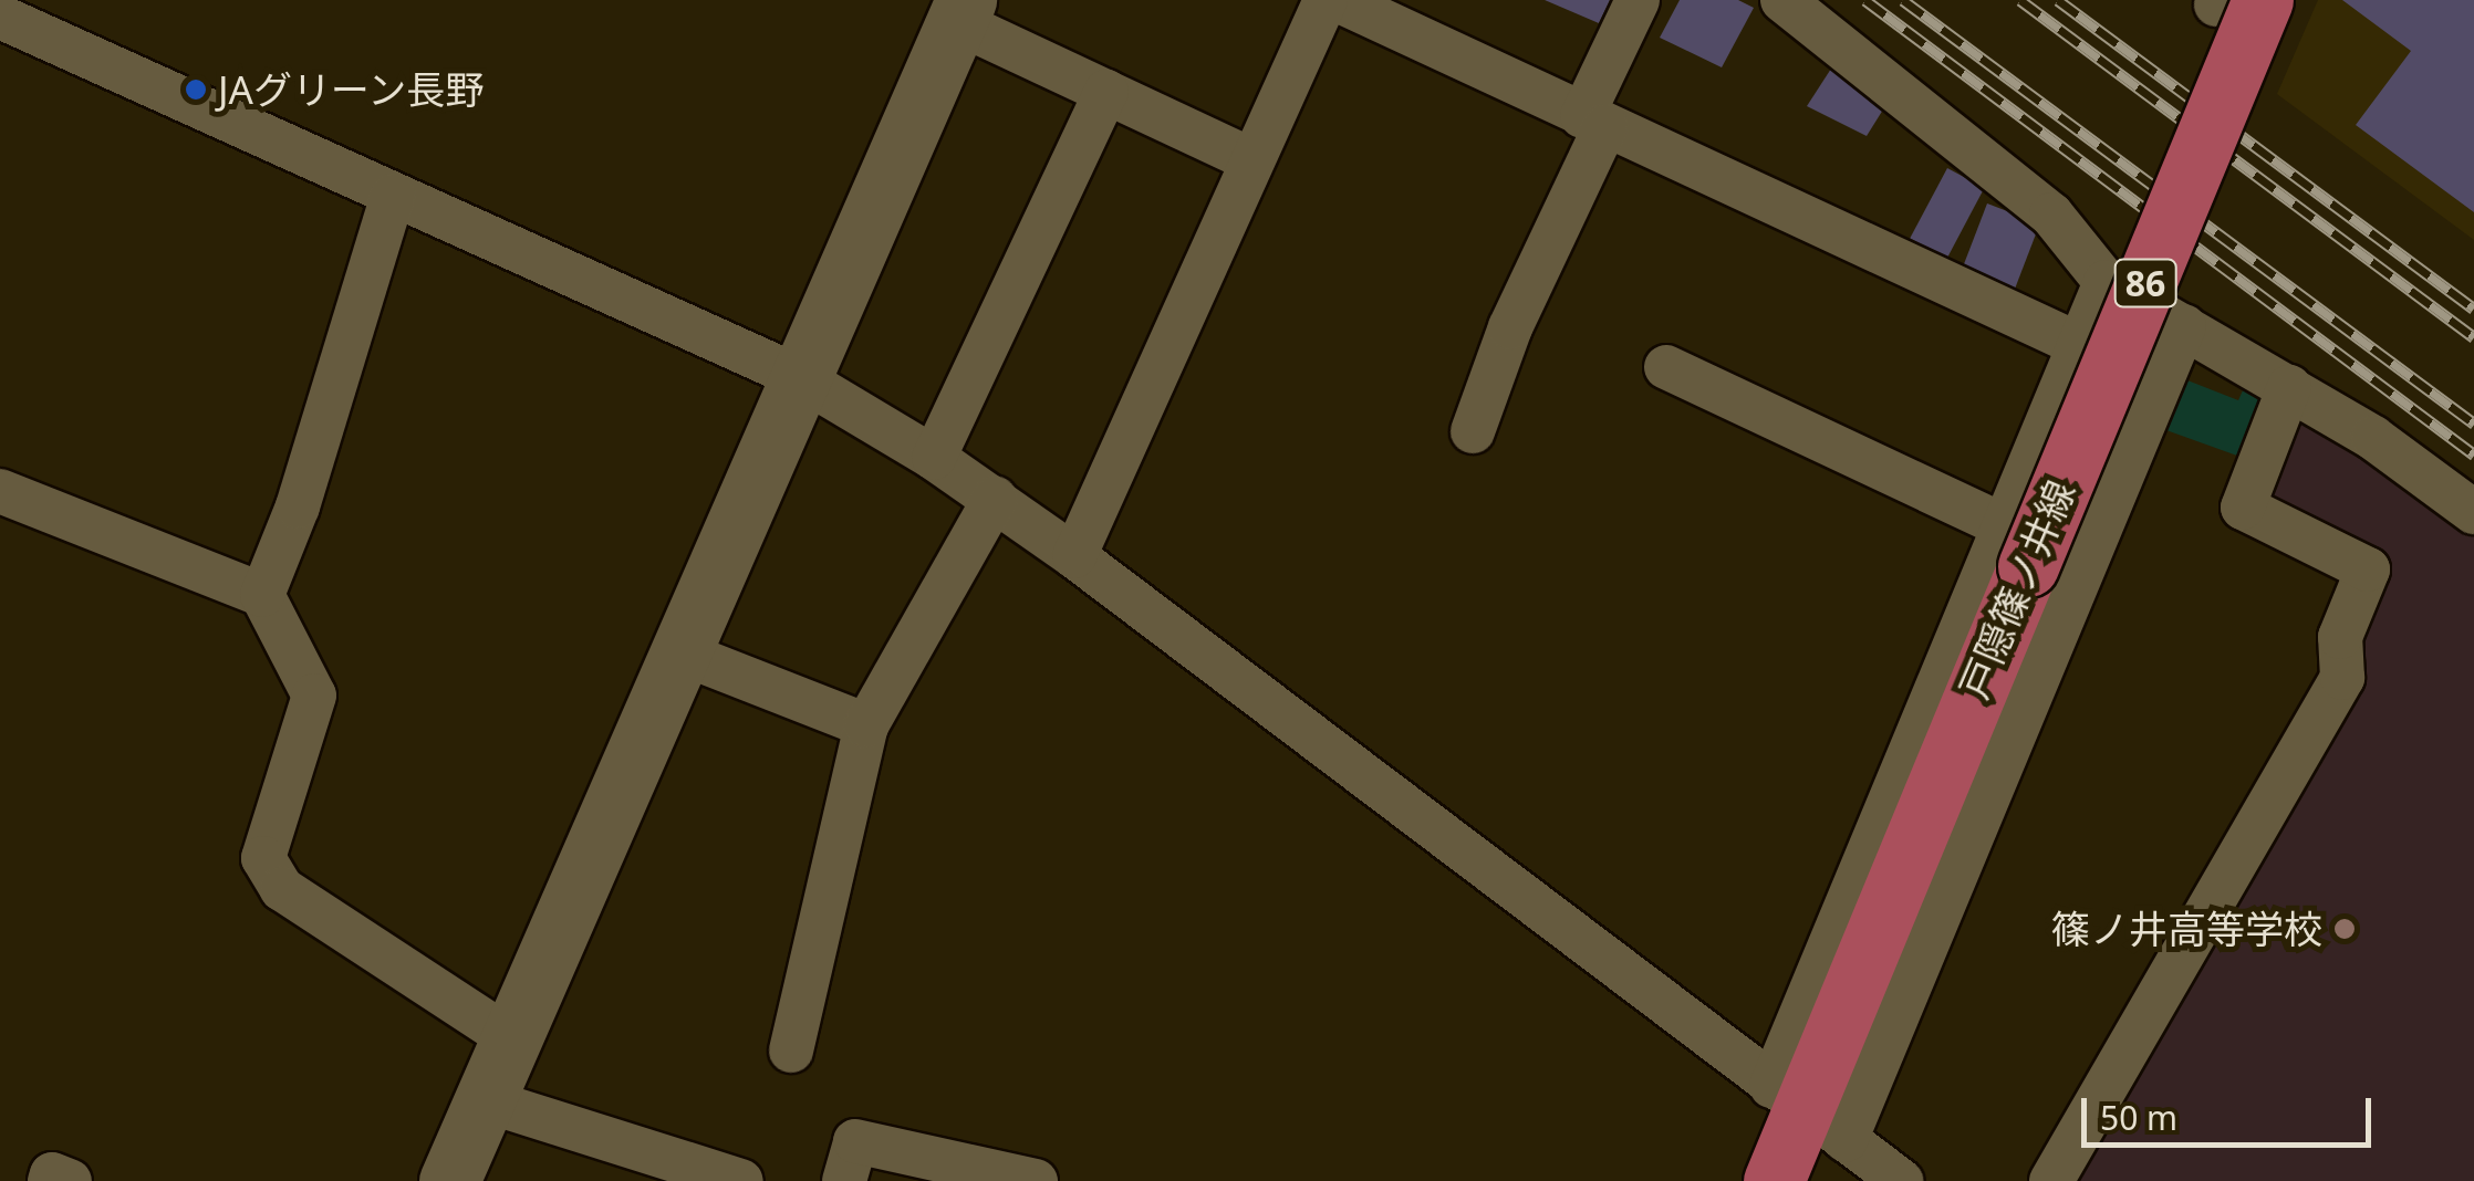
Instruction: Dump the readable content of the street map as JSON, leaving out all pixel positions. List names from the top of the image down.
{
  "streets": {
    "main road": ["86", "戸隠篠ノ井線"]
  },
  "places": ["JAグリーン長野", "篠ノ井高等学校"],
  "scale_bar": "50 m"
}
